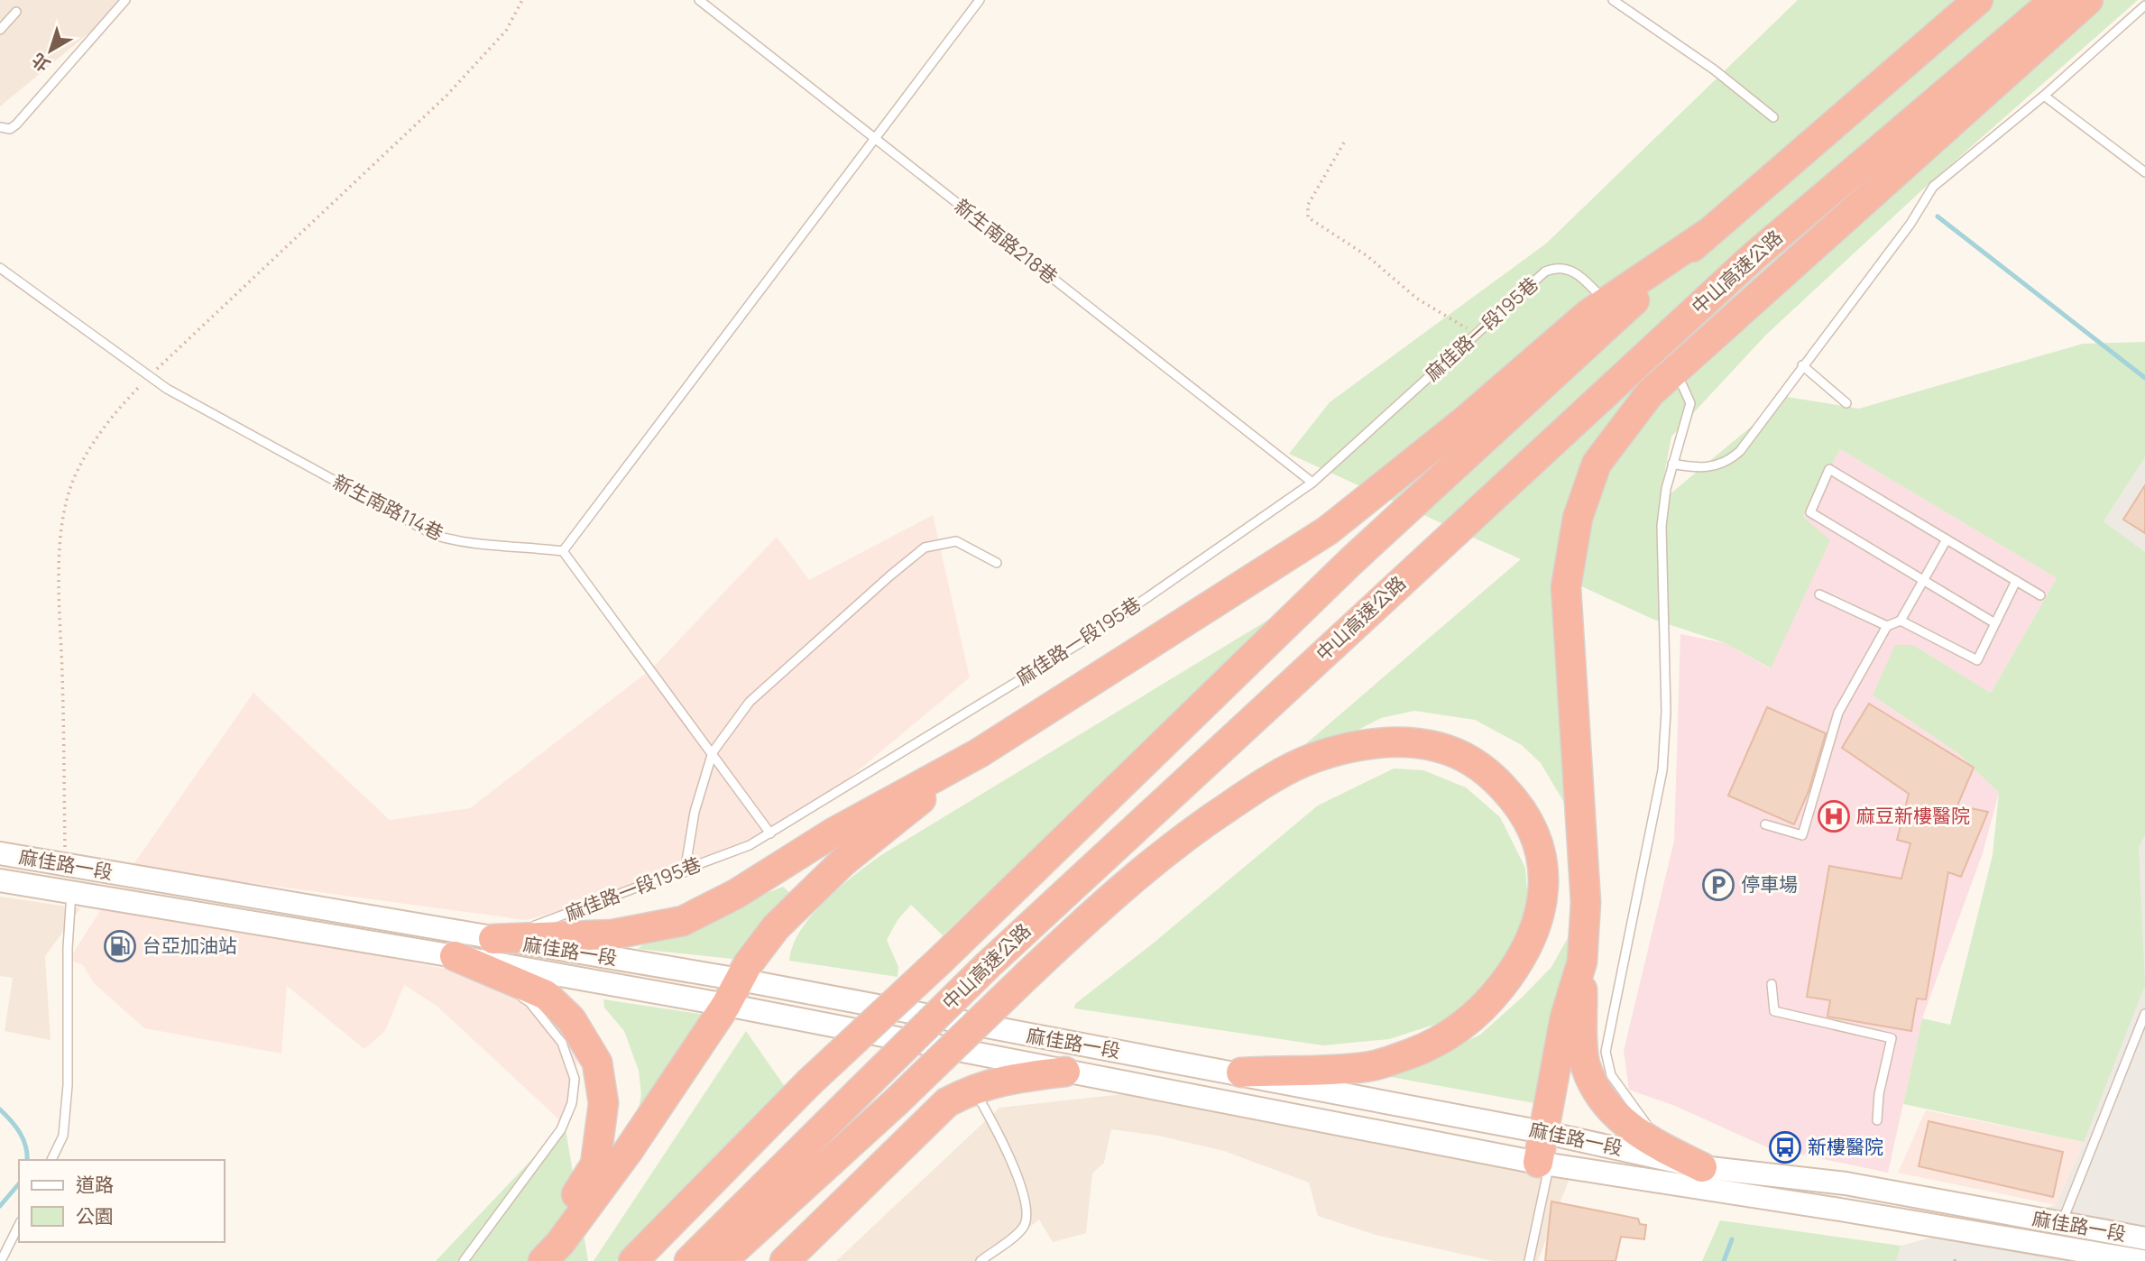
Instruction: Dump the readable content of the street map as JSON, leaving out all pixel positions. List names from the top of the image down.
{
  "streets": {
    "highway": ["中山高速公路"],
    "main road": ["麻佳路一段"],
    "lane": ["新生南路218巷", "麻佳路一段195巷", "新生南路114巷"]
  },
  "crossings": [
    ["新生南路218巷", "麻佳路一段195巷"],
    ["麻佳路一段195巷", "麻佳路一段"]
  ],
  "places": {
    "hospital": ["麻豆新樓醫院"],
    "parking": ["停車場"],
    "fuel station": ["台亞加油站"],
    "bus stop": ["新樓醫院"]
  },
  "legend": ["道路", "公園"],
  "north": "bottom left"
}
